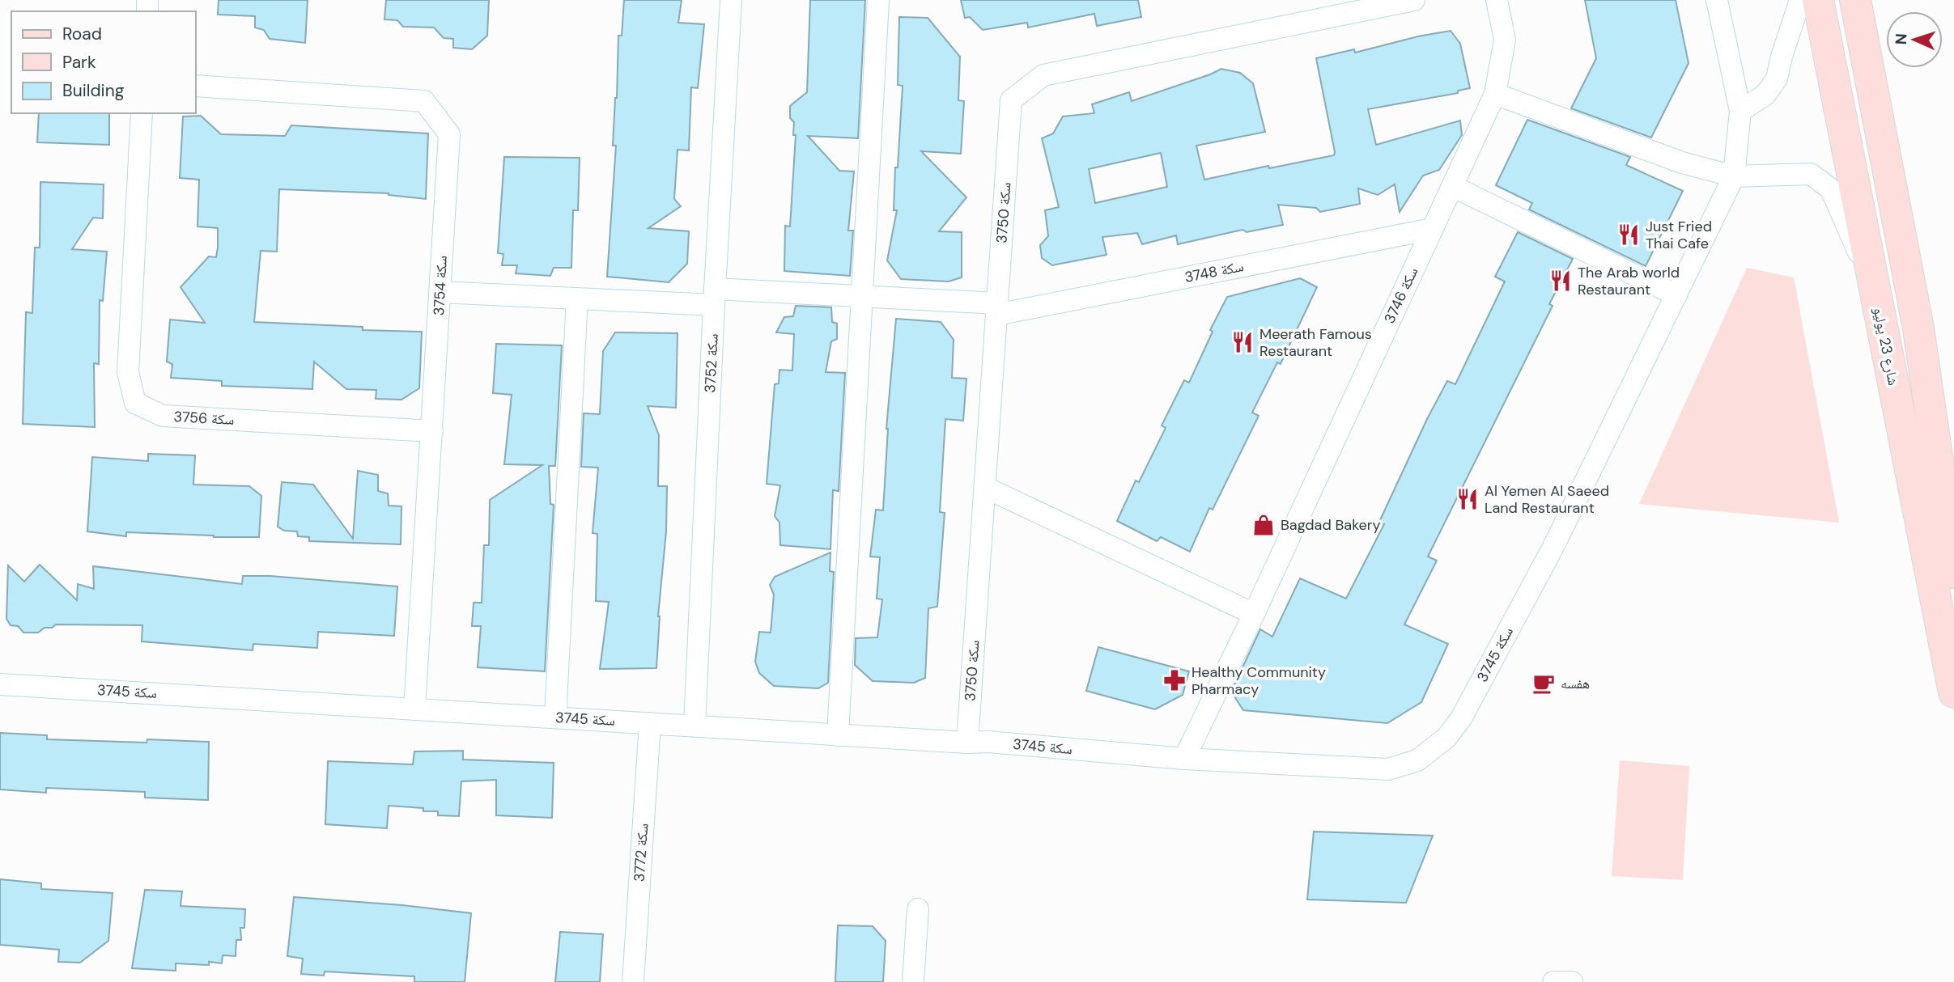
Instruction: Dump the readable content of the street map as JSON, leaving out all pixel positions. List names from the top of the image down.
{
  "streets": {
    "main road": ["شارع 23 يوليو"],
    "street": [
      "سكة 3750",
      "سكة 3748",
      "سكة 3754",
      "سكة 3746",
      "سكة 3752",
      "سكة 3756",
      "سكة 3745",
      "سكة 3772"
    ]
  },
  "crossings": [
    ["سكة 3750", "سكة 3748"],
    ["سكة 3750", "سكة 3745"],
    ["سكة 3748", "سكة 3754"],
    ["سكة 3748", "سكة 3746"],
    ["سكة 3748", "سكة 3752"],
    ["سكة 3754", "سكة 3756"],
    ["سكة 3754", "سكة 3745"],
    ["سكة 3746", "سكة 3745"],
    ["سكة 3752", "سكة 3745"],
    ["سكة 3745", "سكة 3772"]
  ],
  "places": {
    "restaurant": [
      "Just Fried Thai Cafe",
      "The Arab world Restaurant",
      "Meerath Famous Restaurant",
      "Al Yemen Al Saeed Land Restaurant"
    ],
    "shop": ["Bagdad Bakery"],
    "pharmacy": ["Healthy Community Pharmacy"],
    "cafe": ["هفسه"]
  },
  "legend": ["Road", "Park", "Building"],
  "north": "left"
}
